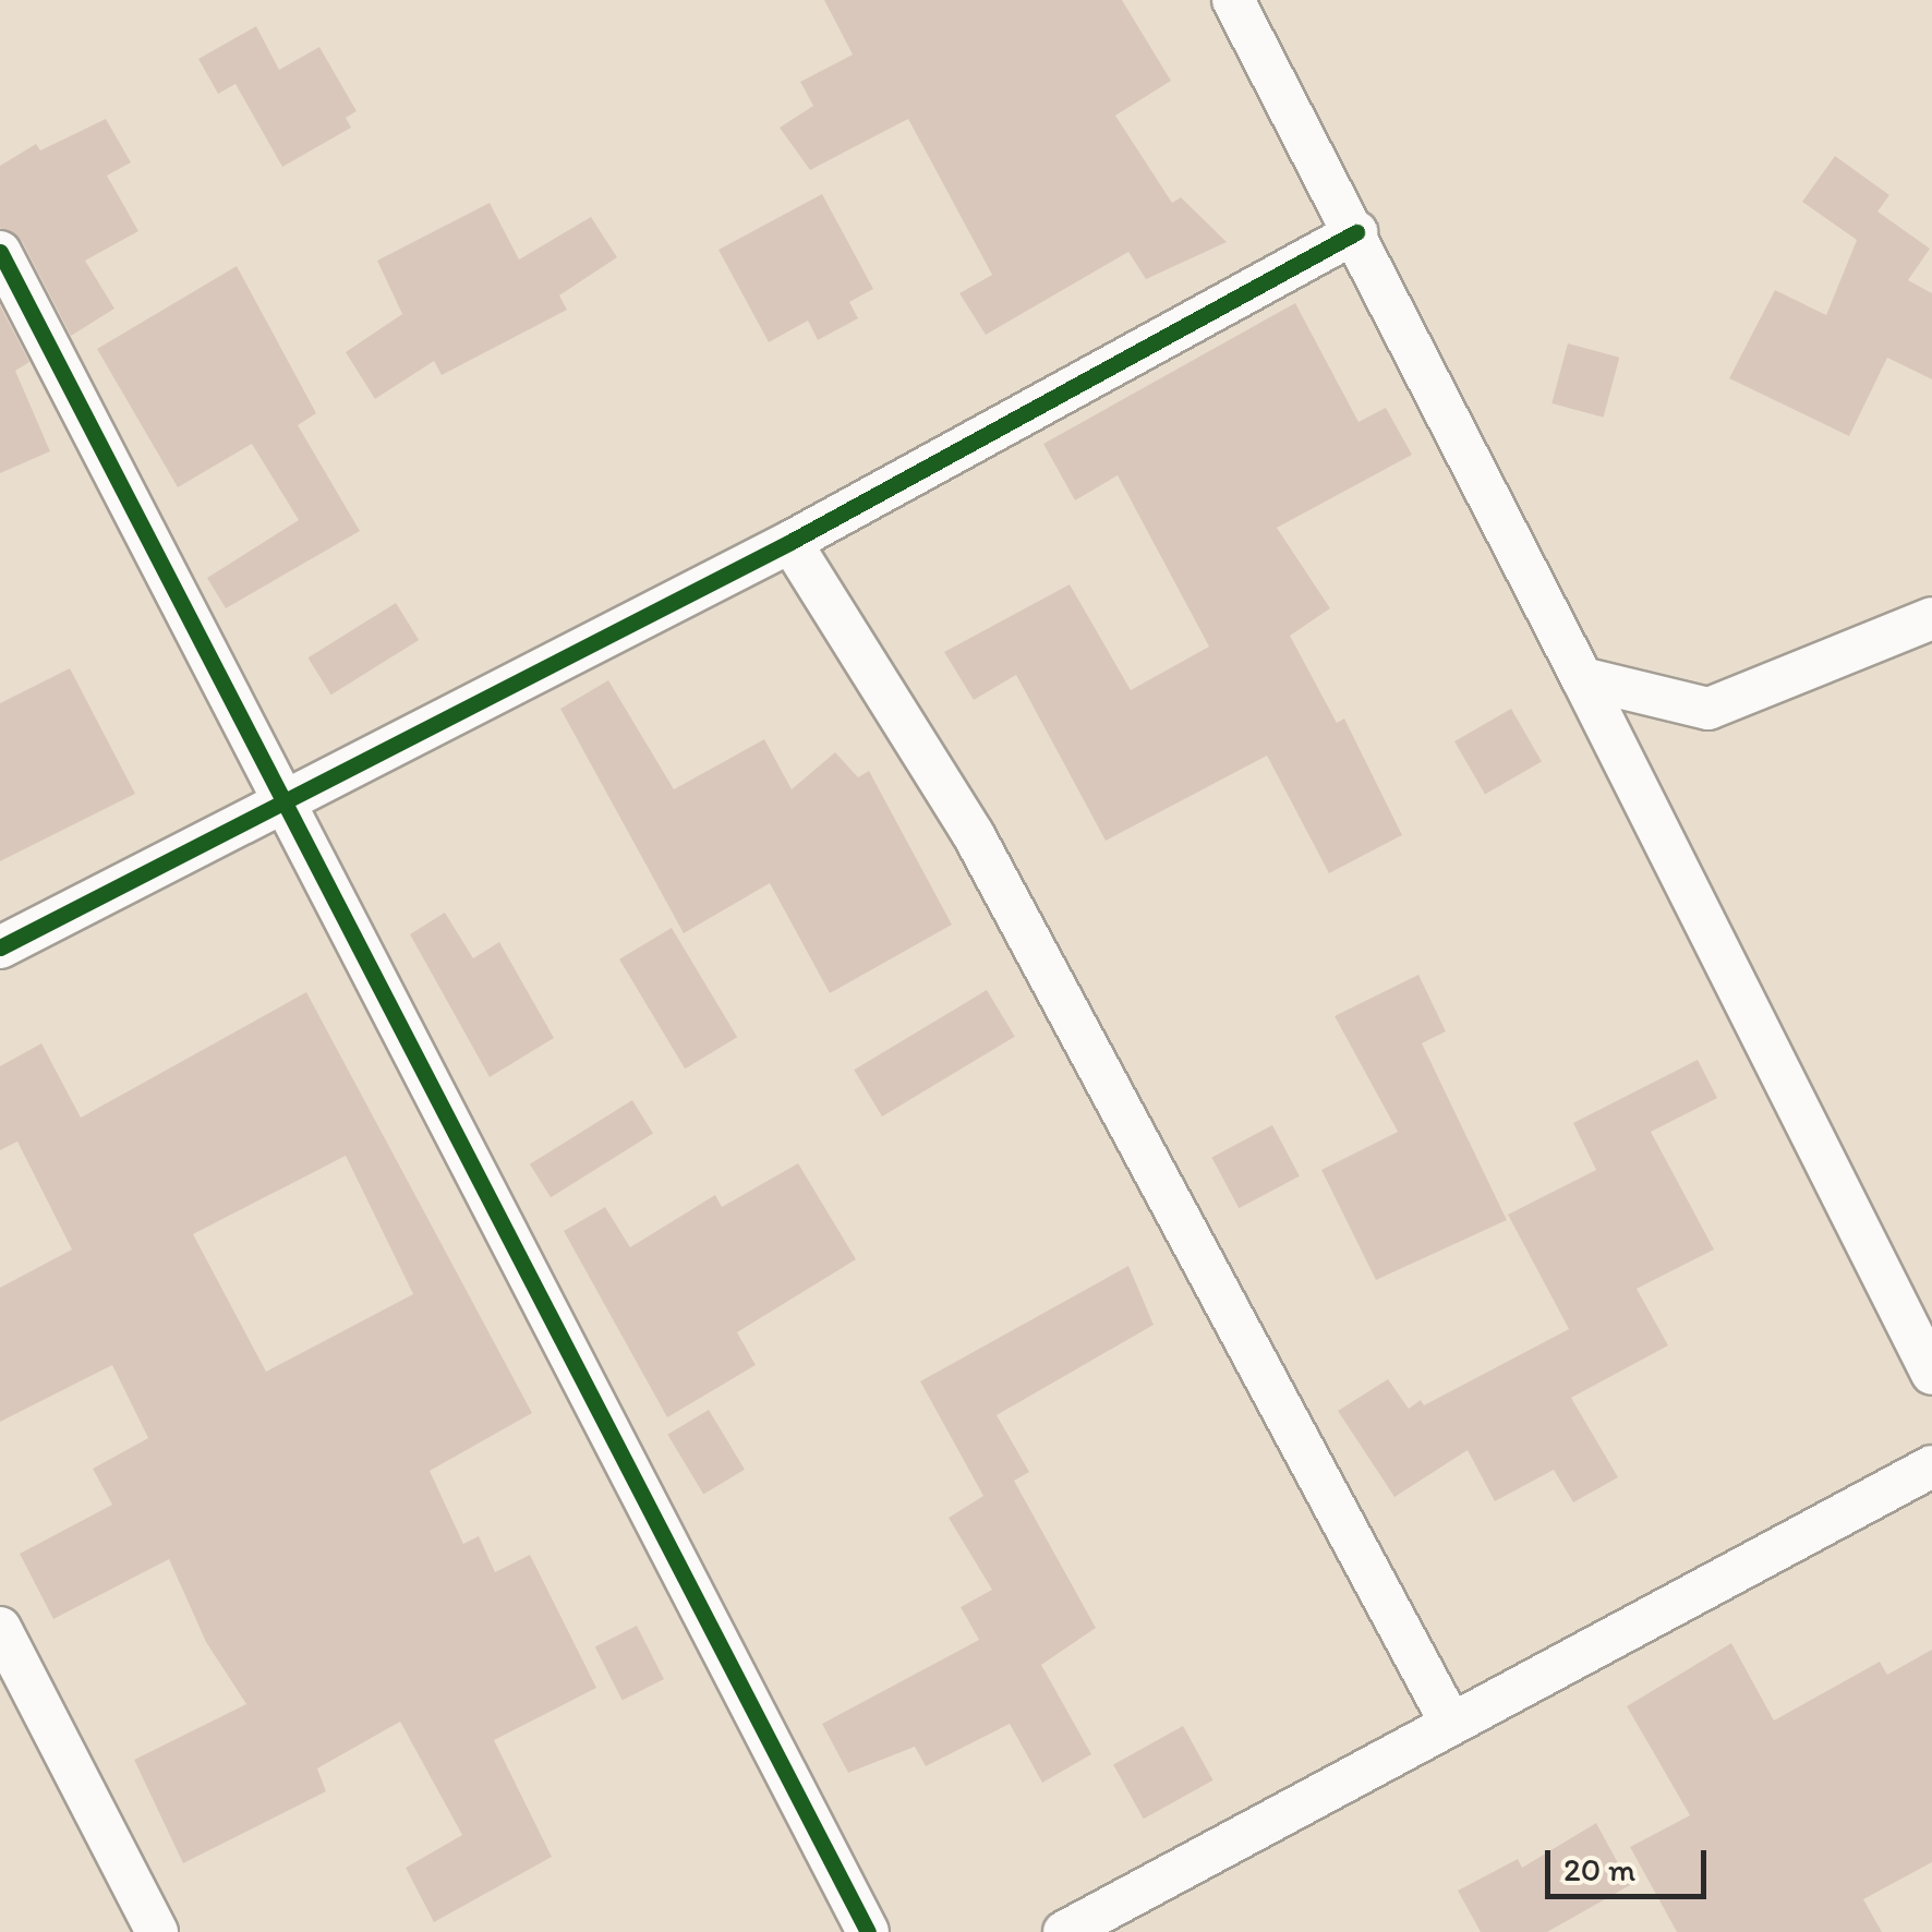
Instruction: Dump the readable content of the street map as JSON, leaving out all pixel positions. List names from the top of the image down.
{
  "scale_bar": "20 m"
}
